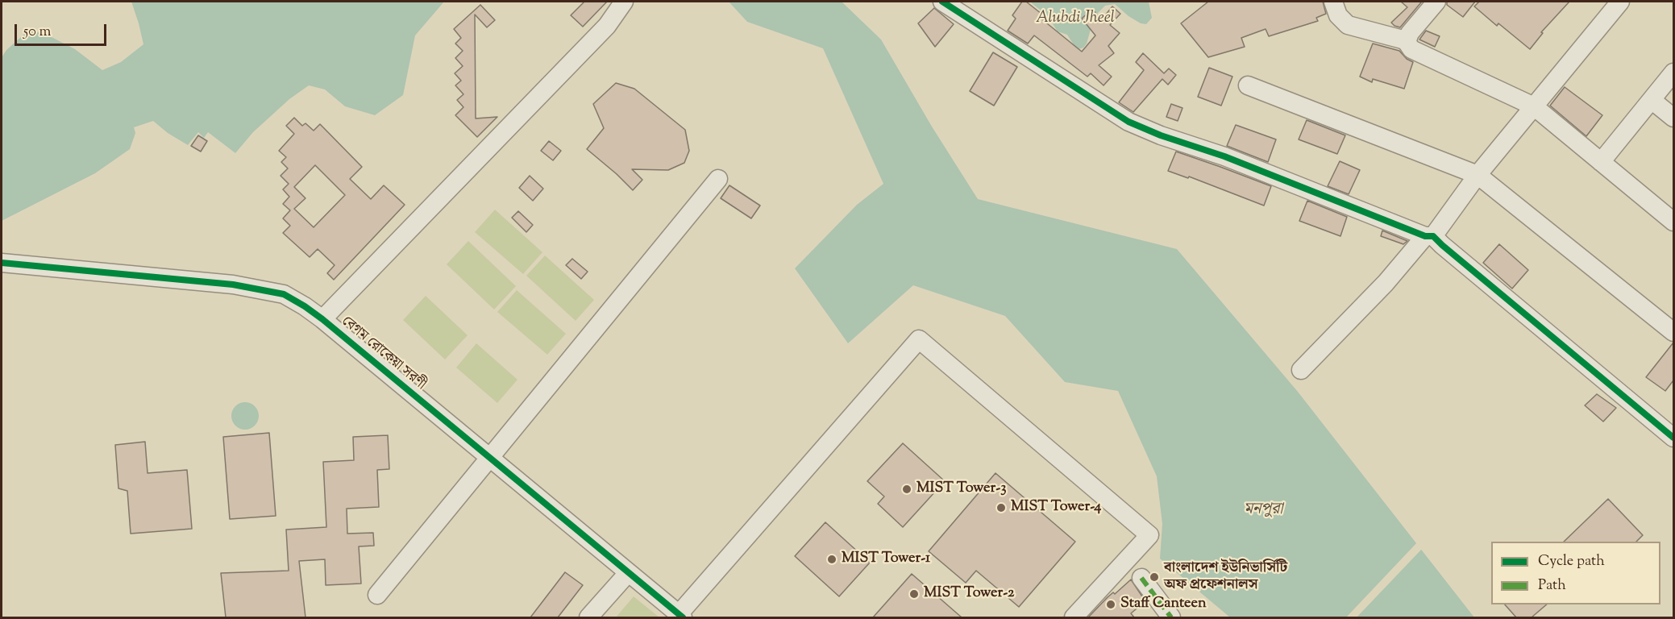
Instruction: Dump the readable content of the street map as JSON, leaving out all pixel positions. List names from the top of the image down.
{
  "streets": {
    "street": ["বেগম রোকেয়া সরণী"]
  },
  "water": ["Alubdi Jheel", "মনপুরা"],
  "places": [
    "MIST Tower-3",
    "MIST Tower-4",
    "MIST Tower-1",
    "বাংলাদেশ ইউনিভার্সিটি অফ প্রফেশনালস",
    "MIST Tower-2",
    "Staff Canteen"
  ],
  "legend": ["Cycle path", "Path"],
  "scale_bar": "50 m"
}
